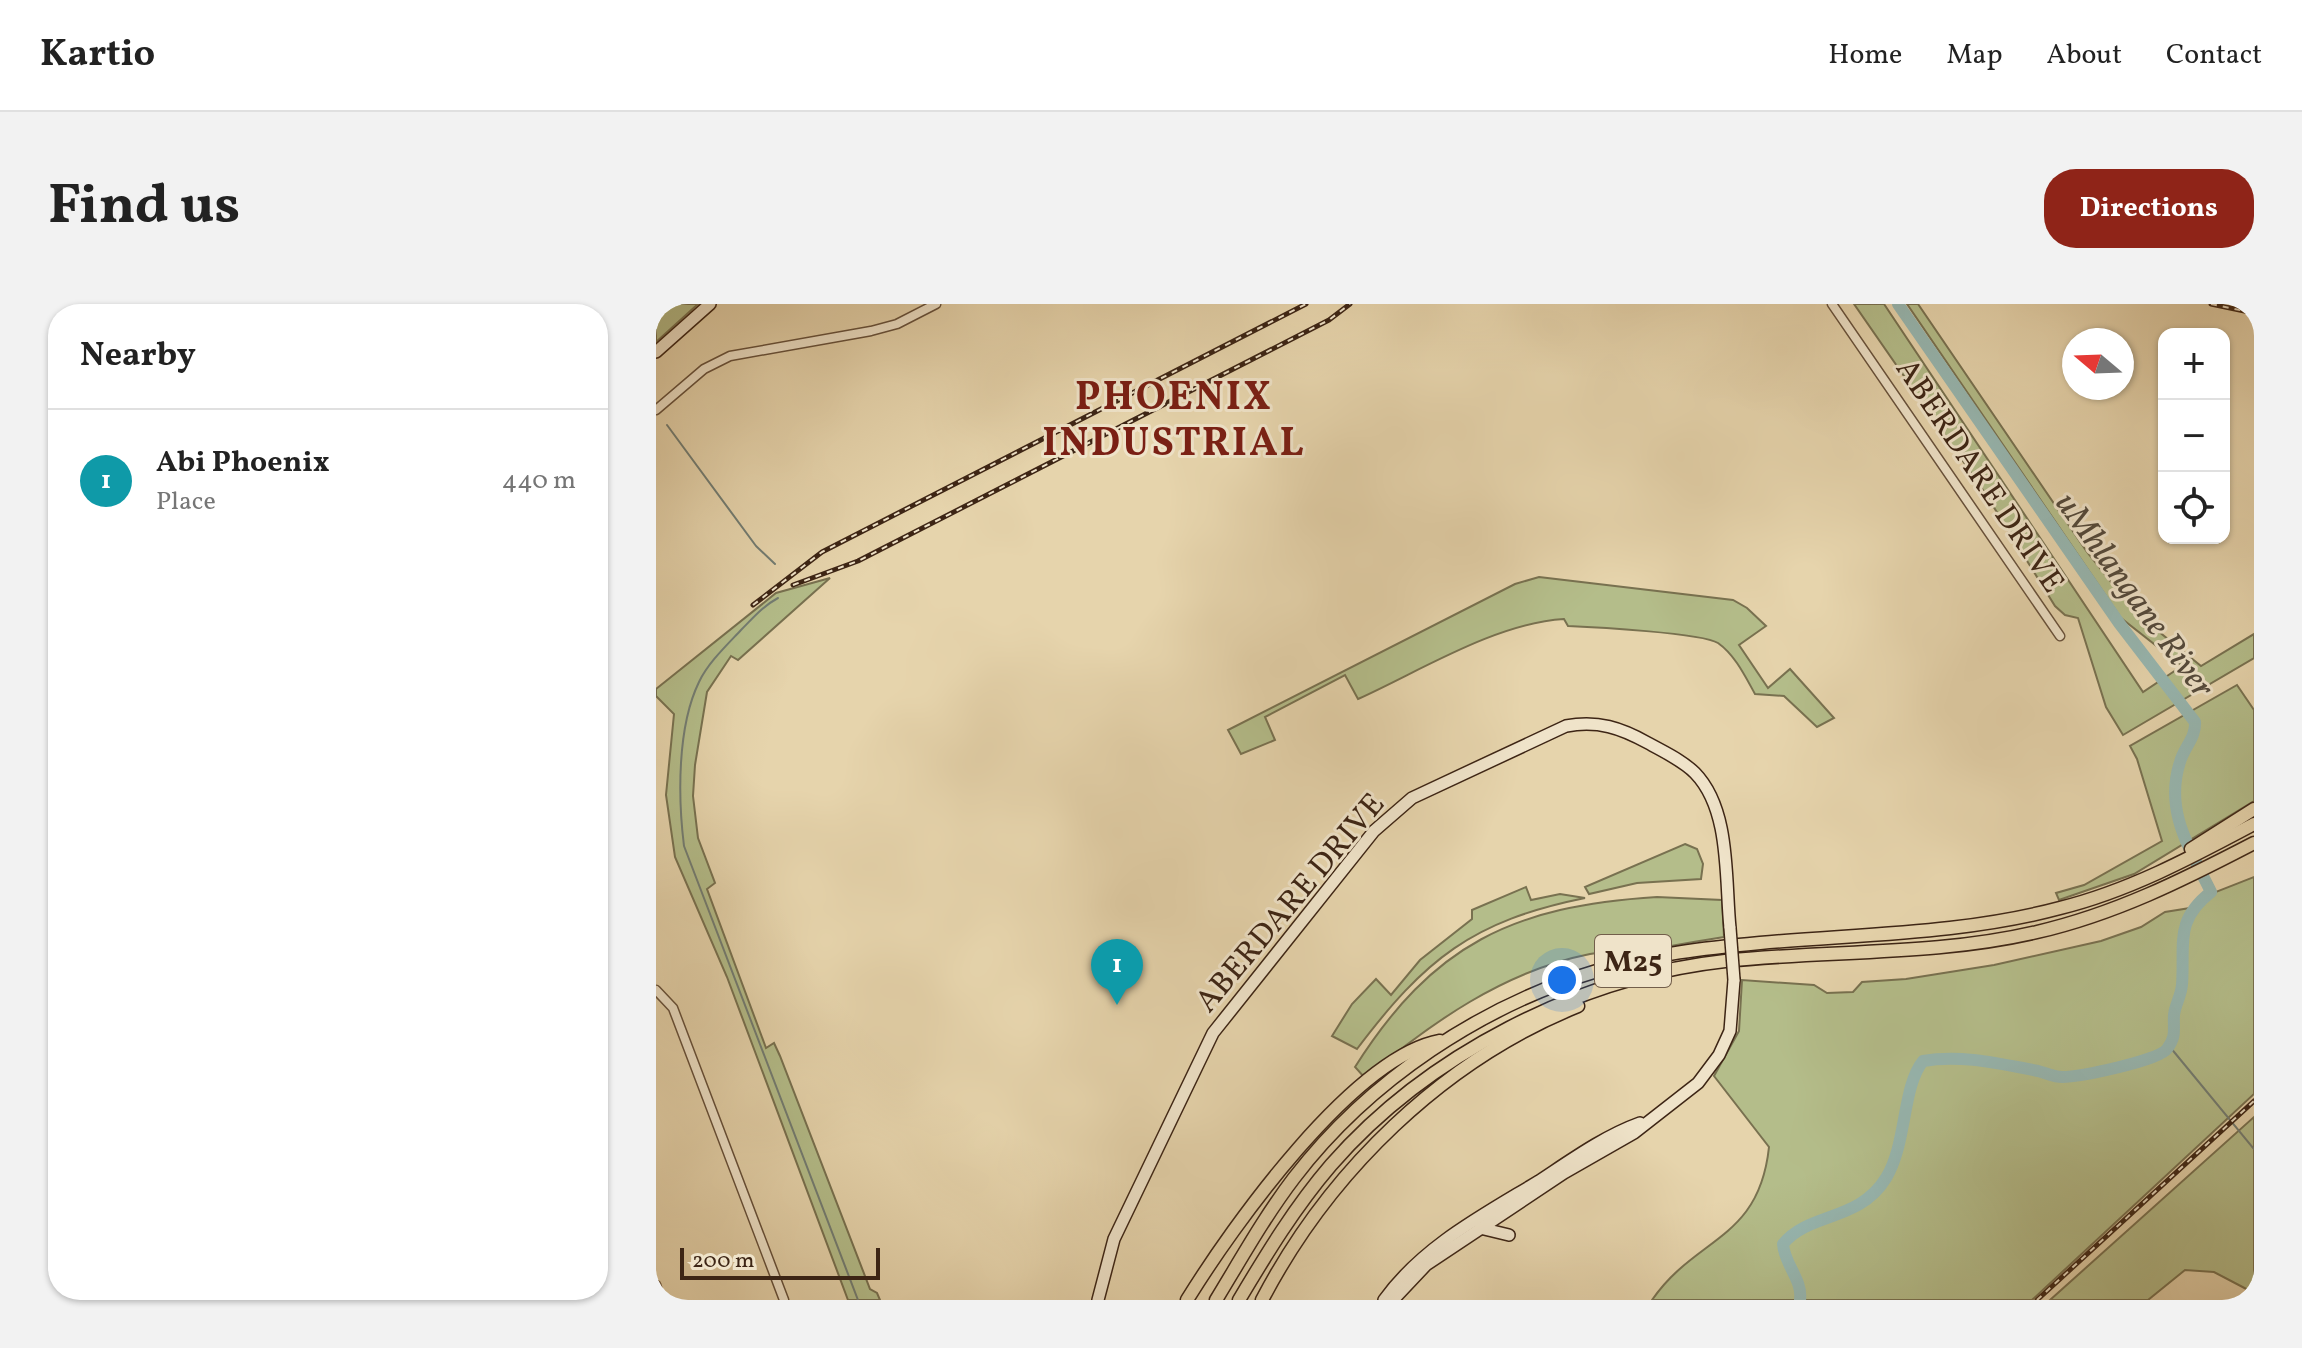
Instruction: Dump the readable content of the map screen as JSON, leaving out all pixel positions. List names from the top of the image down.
{
  "streets": {
    "main road": ["M25"],
    "street": ["ABERDARE DRIVE"]
  },
  "districts": ["PHOENIX INDUSTRIAL"],
  "water": ["uMhlangane River"],
  "scale_bar": "200 m",
  "north": "left",
  "page": {
    "header": "Kartio",
    "nav": [
      "Home",
      "Map",
      "About",
      "Contact"
    ],
    "title": "Find us",
    "buttons": "Directions",
    "heading": "Nearby",
    "map_buttons": ["+", "−"],
    "list": [
      {
        "mark": "1",
        "name": "Abi Phoenix",
        "note": "Place",
        "value": "440 m"
      }
    ],
    "pins": "1",
    "scale": "200 m"
  }
}
